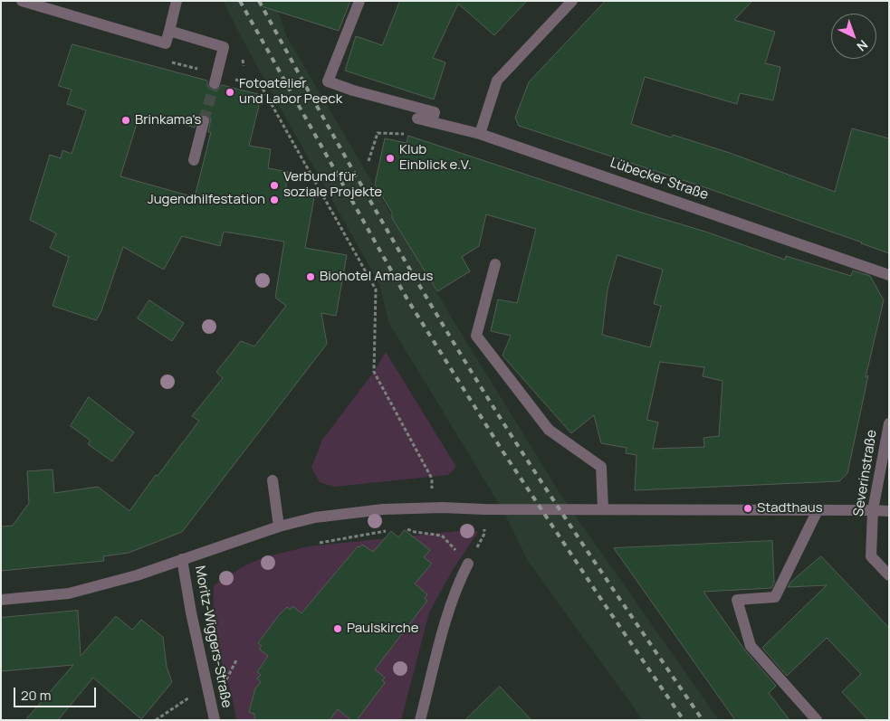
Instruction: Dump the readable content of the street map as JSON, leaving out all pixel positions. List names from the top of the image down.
{
  "streets": {
    "street": ["Lübecker Straße", "Severinstraße", "Moritz-Wiggers-Straße"]
  },
  "places": [
    "Fotoatelier und Labor Peeck",
    "Brinkama's",
    "Klub Einblick e.V.",
    "Verbund für soziale Projekte",
    "Jugendhilfestation",
    "Biohotel Amadeus",
    "Stadthaus",
    "Paulskirche"
  ],
  "scale_bar": "20 m",
  "north": "bottom right"
}
